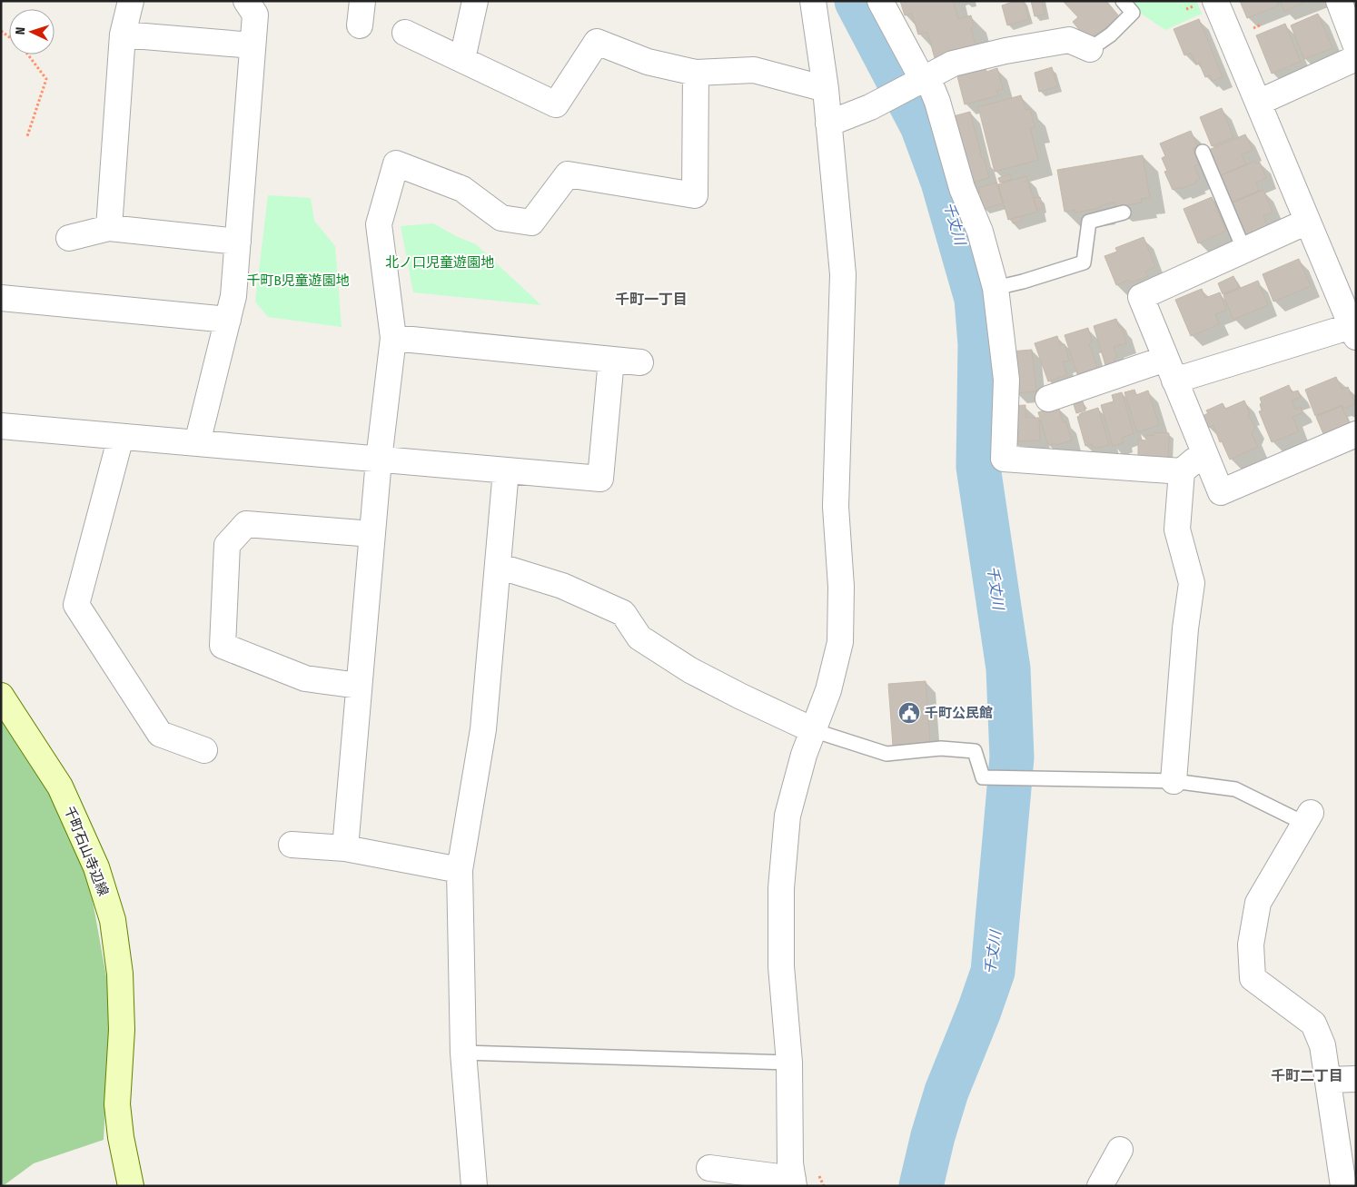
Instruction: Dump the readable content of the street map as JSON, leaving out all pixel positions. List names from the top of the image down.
{
  "streets": {
    "main road": ["千町石山寺辺線"]
  },
  "districts": ["千町一丁目", "千町二丁目"],
  "water": ["千丈川"],
  "parks": ["北ノ口児童遊園地", "千町B児童遊園地"],
  "places": {
    "public building": ["千町公民館"]
  },
  "north": "left"
}
